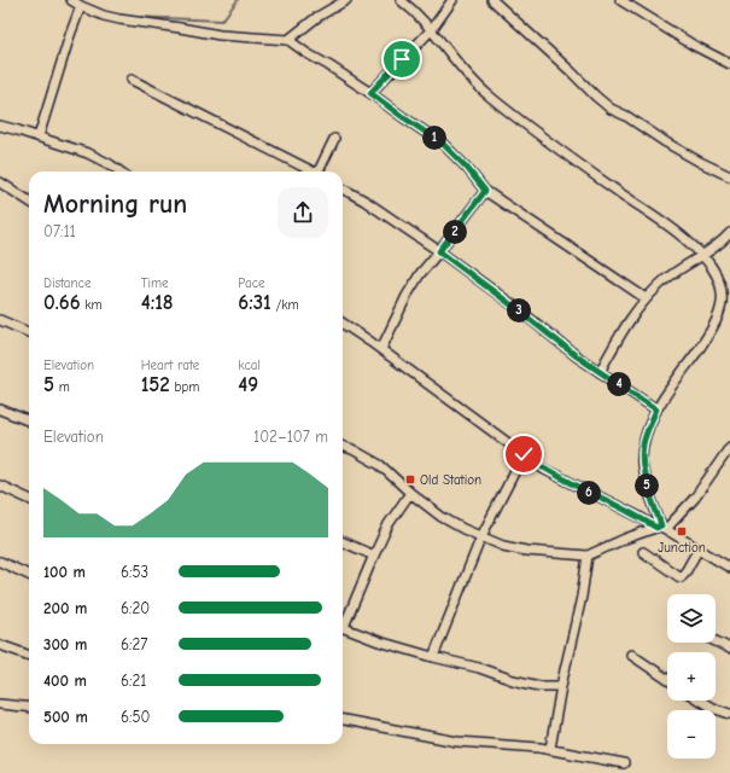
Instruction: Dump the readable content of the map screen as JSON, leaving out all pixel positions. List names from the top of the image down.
{
  "places": {
    "transit": ["Old Station", "Junction"]
  },
  "page": {
    "pins": [
      "1",
      "2",
      "3",
      "4",
      "5",
      "6"
    ],
    "heading": ["Morning run", "07:11"],
    "stats": [
      ["Distance", "0.66 km"],
      ["Time", "4:18"],
      ["Pace", "6:31 /km"],
      ["Elevation", "5 m"],
      ["Heart rate", "152 bpm"],
      ["kcal", "49"]
    ],
    "chart": ["Elevation", "102–107 m"],
    "list": [
      {
        "name": "100 m",
        "note": "6:53"
      },
      {
        "name": "200 m",
        "note": "6:20"
      },
      {
        "name": "300 m",
        "note": "6:27"
      },
      {
        "name": "400 m",
        "note": "6:21"
      },
      {
        "name": "500 m",
        "note": "6:50"
      }
    ],
    "map_buttons": ["+", "−"]
  }
}
